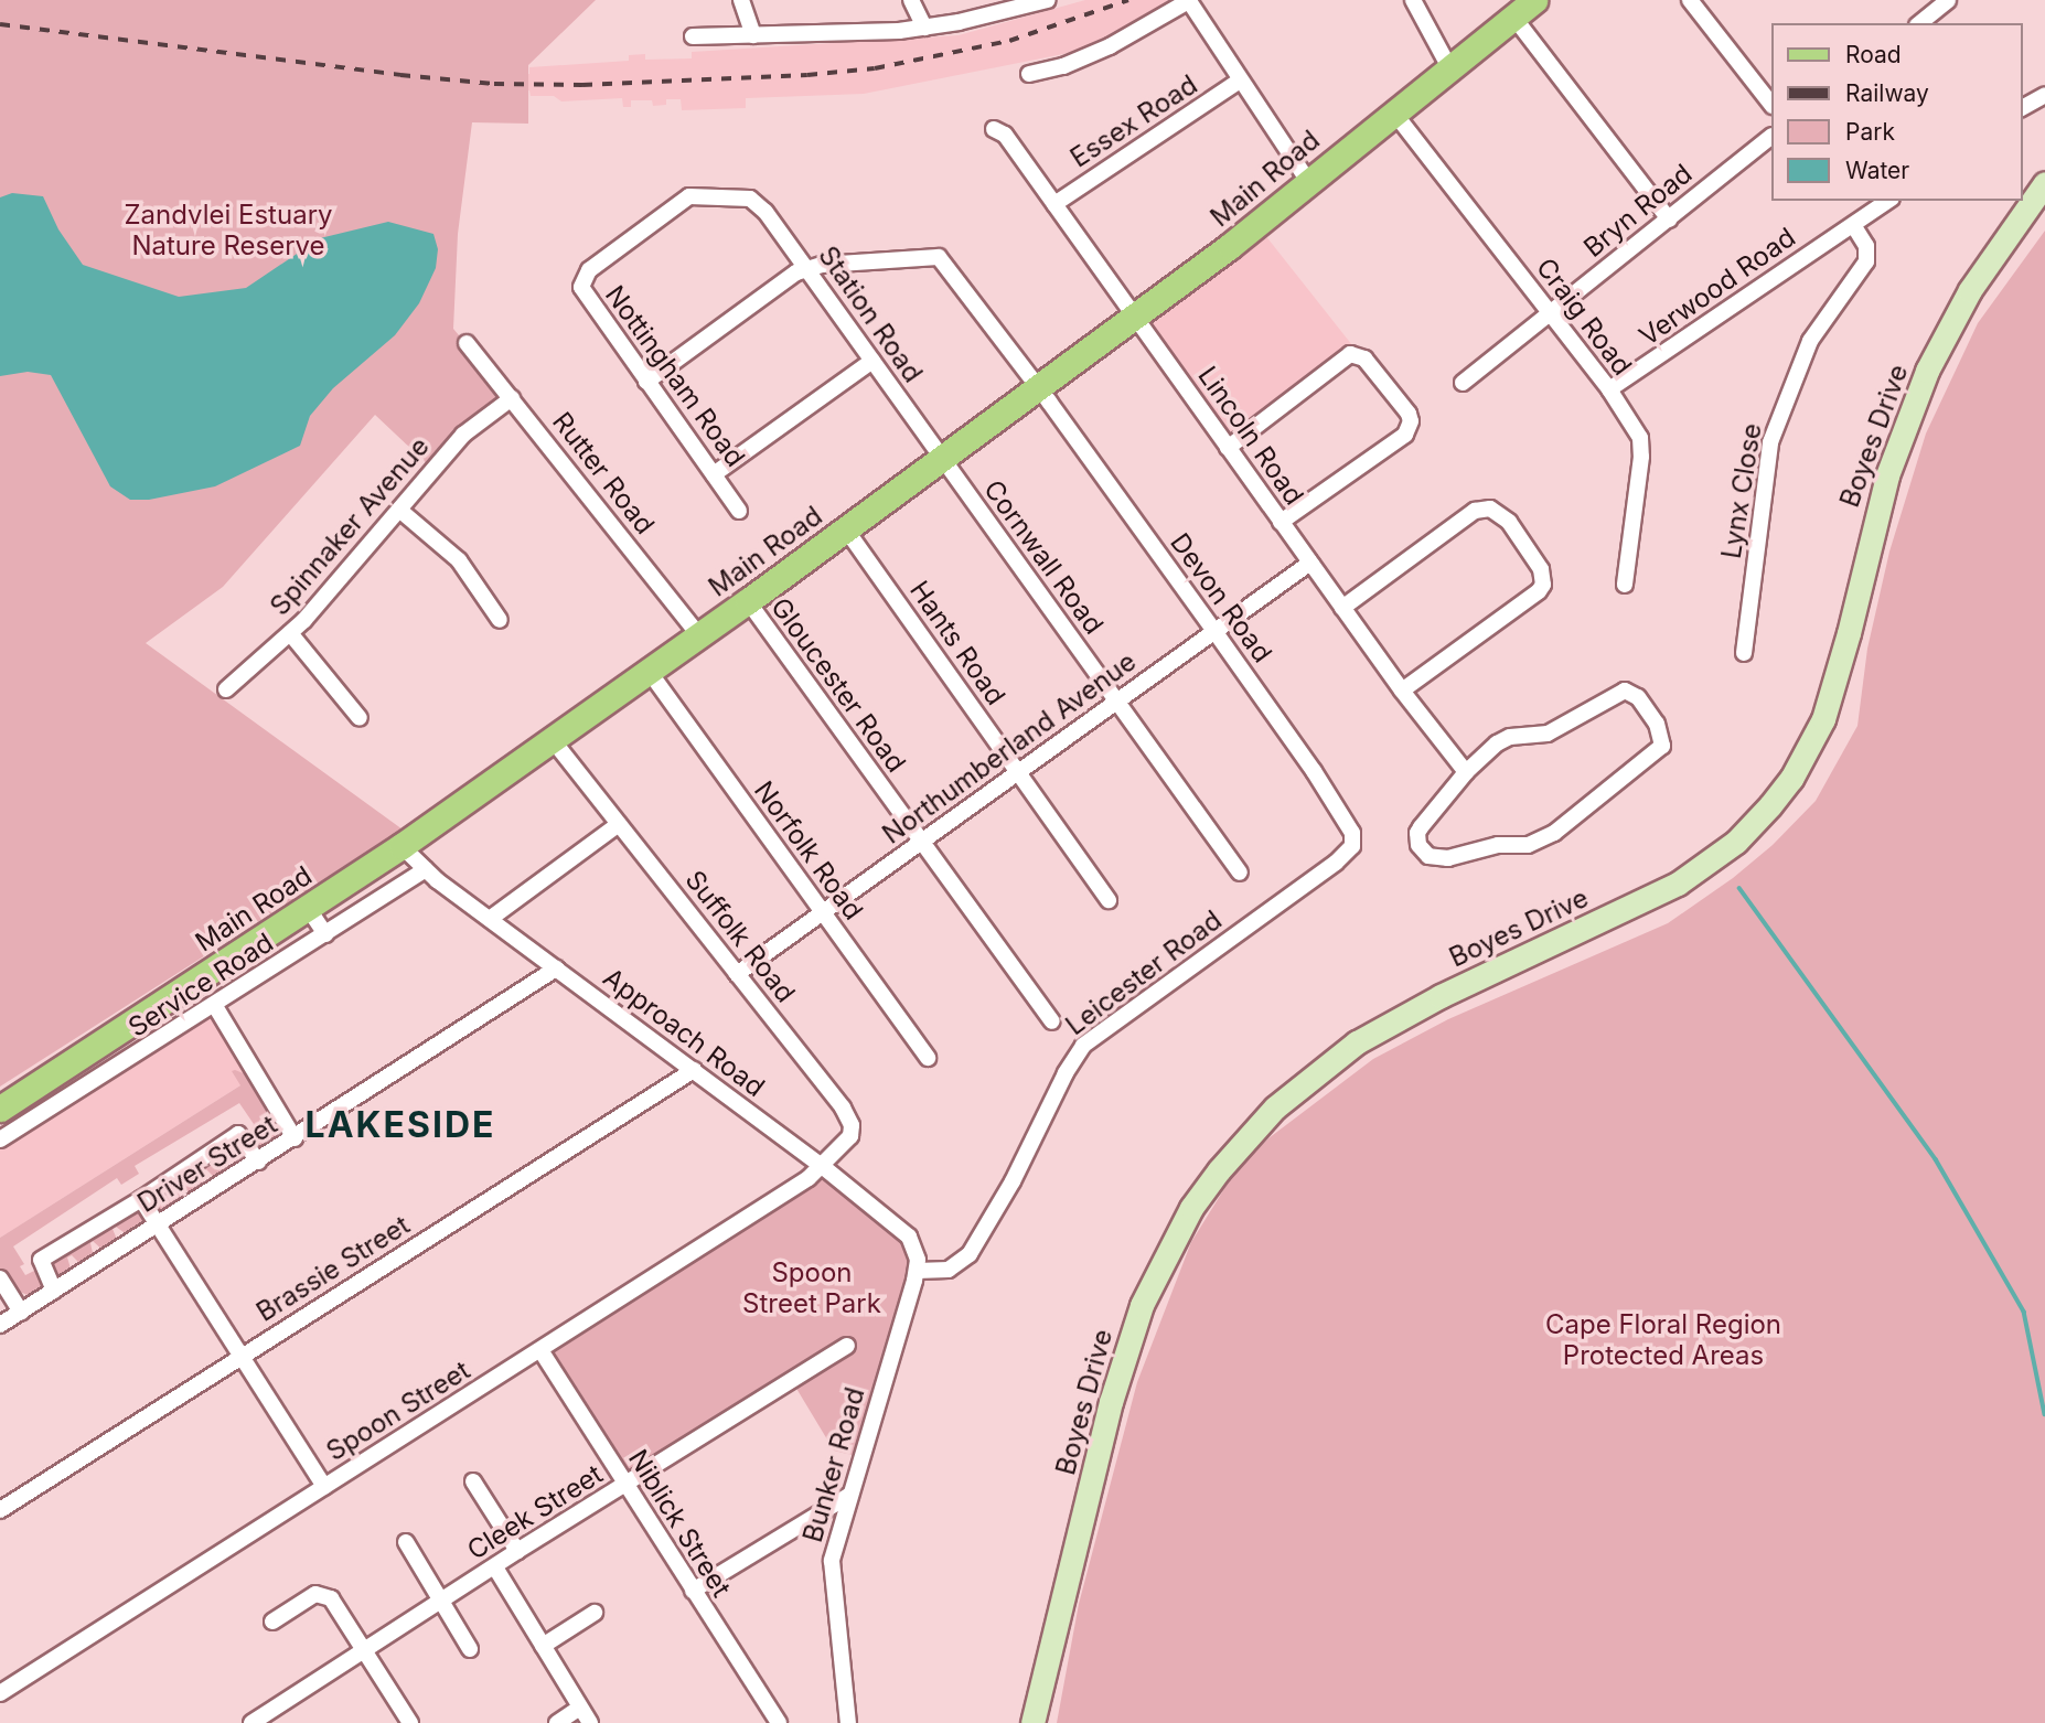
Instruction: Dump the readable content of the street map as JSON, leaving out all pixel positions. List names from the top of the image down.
{
  "streets": {
    "main road": ["Main Road", "Boyes Drive"],
    "street": [
      "Essex Road",
      "Bryn Road",
      "Verwood Road",
      "Station Road",
      "Craig Road",
      "Nottingham Road",
      "Lincoln Road",
      "Rutter Road",
      "Lynx Close",
      "Spinnaker Avenue",
      "Cornwall Road",
      "Devon Road",
      "Hants Road",
      "Gloucester Road",
      "Northumberland Avenue",
      "Norfolk Road",
      "Suffolk Road",
      "Leicester Road",
      "Service Road",
      "Approach Road",
      "Driver Street",
      "Brassie Street",
      "Spoon Street",
      "Bunker Road",
      "Cleek Street",
      "Niblick Street"
    ]
  },
  "crossings": [
    ["Essex Road", "Lincoln Road"],
    ["Main Road", "Station Road"],
    ["Main Road", "Craig Road"],
    ["Main Road", "Lincoln Road"],
    ["Main Road", "Rutter Road"],
    ["Main Road", "Cornwall Road"],
    ["Main Road", "Devon Road"],
    ["Main Road", "Hants Road"],
    ["Main Road", "Gloucester Road"],
    ["Main Road", "Norfolk Road"],
    ["Main Road", "Suffolk Road"],
    ["Main Road", "Approach Road"],
    ["Bryn Road", "Craig Road"],
    ["Verwood Road", "Craig Road"],
    ["Verwood Road", "Lynx Close"],
    ["Station Road", "Nottingham Road"],
    ["Station Road", "Cornwall Road"],
    ["Station Road", "Devon Road"],
    ["Lincoln Road", "Northumberland Avenue"],
    ["Rutter Road", "Spinnaker Avenue"],
    ["Cornwall Road", "Northumberland Avenue"],
    ["Devon Road", "Northumberland Avenue"],
    ["Devon Road", "Leicester Road"],
    ["Hants Road", "Northumberland Avenue"],
    ["Gloucester Road", "Northumberland Avenue"],
    ["Northumberland Avenue", "Norfolk Road"],
    ["Northumberland Avenue", "Suffolk Road"],
    ["Suffolk Road", "Approach Road"],
    ["Suffolk Road", "Spoon Street"],
    ["Leicester Road", "Approach Road"],
    ["Leicester Road", "Bunker Road"],
    ["Service Road", "Approach Road"],
    ["Approach Road", "Driver Street"],
    ["Approach Road", "Brassie Street"],
    ["Approach Road", "Spoon Street"],
    ["Approach Road", "Bunker Road"],
    ["Spoon Street", "Niblick Street"],
    ["Cleek Street", "Niblick Street"]
  ],
  "districts": ["LAKESIDE"],
  "parks": ["Zandvlei Estuary Nature Reserve", "Spoon Street Park", "Cape Floral Region Protected Areas"],
  "legend": [
    "Road",
    "Railway",
    "Park",
    "Water"
  ]
}
